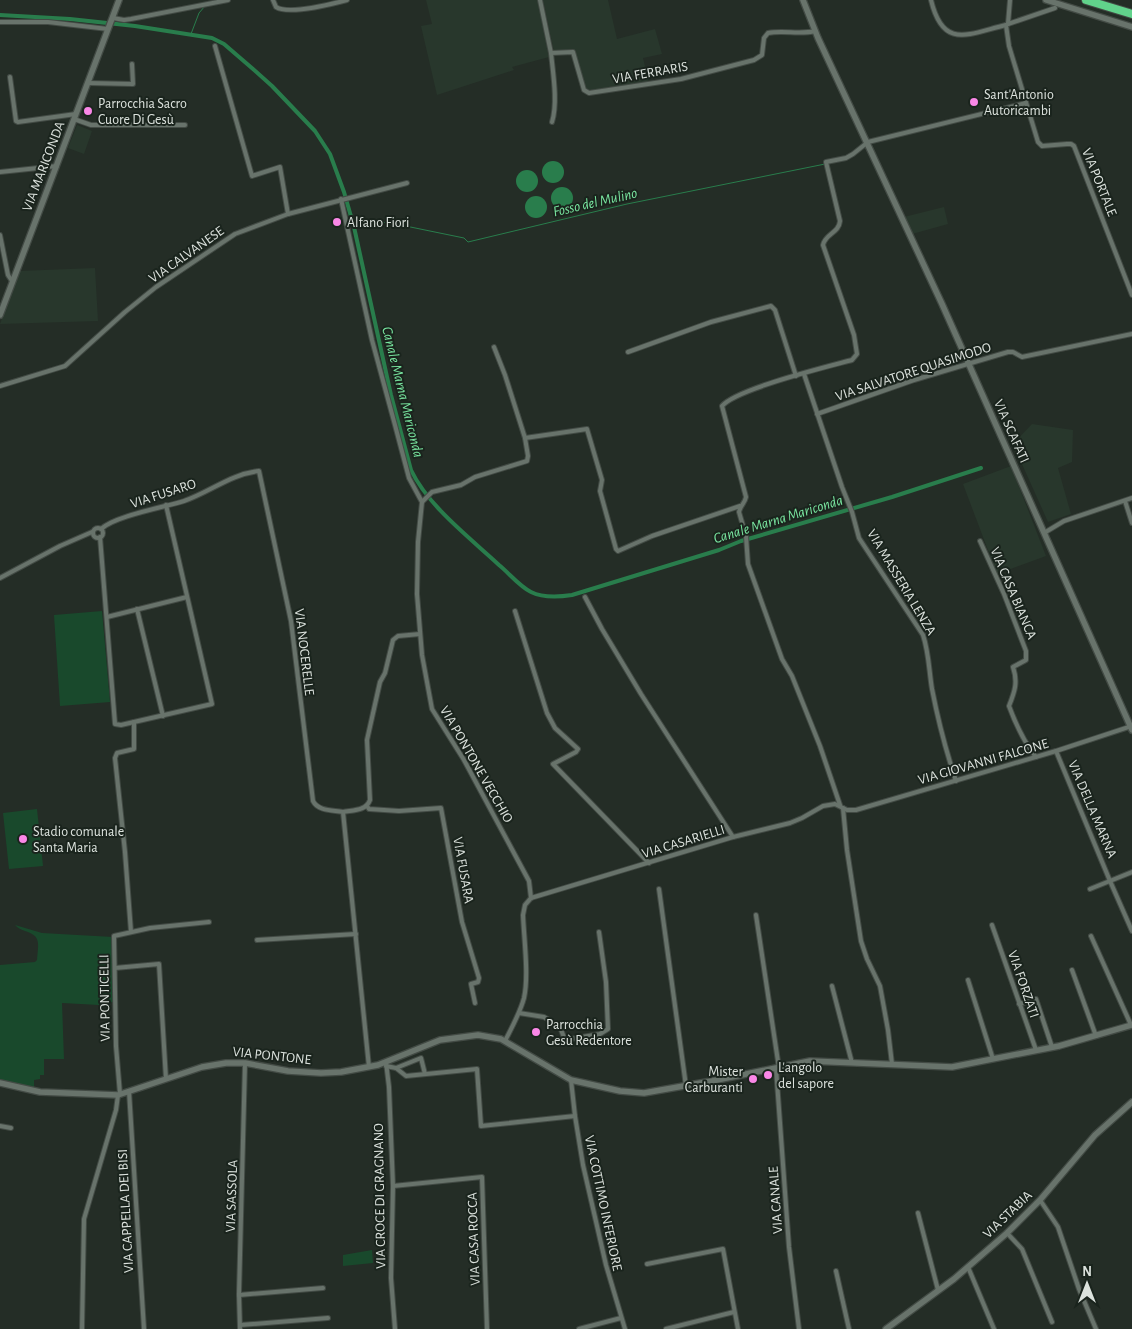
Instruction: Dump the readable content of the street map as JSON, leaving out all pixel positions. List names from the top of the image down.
{
  "streets": {
    "street": [
      "VIA FERRARIS",
      "VIA MARICONDA",
      "VIA PORTALE",
      "VIA CALVANESE",
      "VIA SALVATORE QUASIMODO",
      "VIA SCAFATI",
      "VIA FUSARO",
      "VIA MASSERIA LENZA",
      "VIA CASA BIANCA",
      "VIA NOCERELLE",
      "VIA GIOVANNI FALCONE",
      "VIA PONTONE VECCHIO",
      "VIA DELLA MARNA",
      "VIA CASARIELLI",
      "VIA FUSARA",
      "VIA FORZATI",
      "VIA PONTICELLI",
      "VIA PONTONE",
      "VIA SASSOLA",
      "VIA CROCE DI GRAGNANO",
      "VIA CANALE",
      "VIA COTTIMO INFERIORE",
      "VIA CAPPELLA DEI BISI",
      "VIA STABIA",
      "VIA CASA ROCCA"
    ]
  },
  "crossings": [
    ["VIA FERRARIS", "VIA SCAFATI"],
    ["VIA SALVATORE QUASIMODO", "VIA SCAFATI"],
    ["VIA SALVATORE QUASIMODO", "VIA MASSERIA LENZA"],
    ["VIA SCAFATI", "VIA GIOVANNI FALCONE"],
    ["VIA FUSARO", "VIA NOCERELLE"],
    ["VIA MASSERIA LENZA", "VIA GIOVANNI FALCONE"],
    ["VIA CASA BIANCA", "VIA GIOVANNI FALCONE"],
    ["VIA NOCERELLE", "VIA FUSARA"],
    ["VIA GIOVANNI FALCONE", "VIA DELLA MARNA"],
    ["VIA GIOVANNI FALCONE", "VIA CASARIELLI"],
    ["VIA PONTONE VECCHIO", "VIA CASARIELLI"],
    ["VIA FORZATI", "VIA PONTONE"],
    ["VIA PONTICELLI", "VIA PONTONE"],
    ["VIA PONTICELLI", "VIA CAPPELLA DEI BISI"],
    ["VIA PONTONE", "VIA SASSOLA"],
    ["VIA PONTONE", "VIA CROCE DI GRAGNANO"],
    ["VIA PONTONE", "VIA CANALE"],
    ["VIA PONTONE", "VIA COTTIMO INFERIORE"],
    ["VIA PONTONE", "VIA CAPPELLA DEI BISI"],
    ["VIA CROCE DI GRAGNANO", "VIA CASA ROCCA"]
  ],
  "water": ["Fosso del Mulino", "Canale Marna Mariconda"],
  "places": [
    "Sant'Antonio Autoricambi",
    "Parrocchia Sacro Cuore Di Gesù",
    "Alfano Fiori",
    "Stadio comunale Santa Maria",
    "Parrocchia Gesù Redentore",
    "L'angolo del sapore",
    "Mister Carburanti"
  ],
  "north": "top"
}
